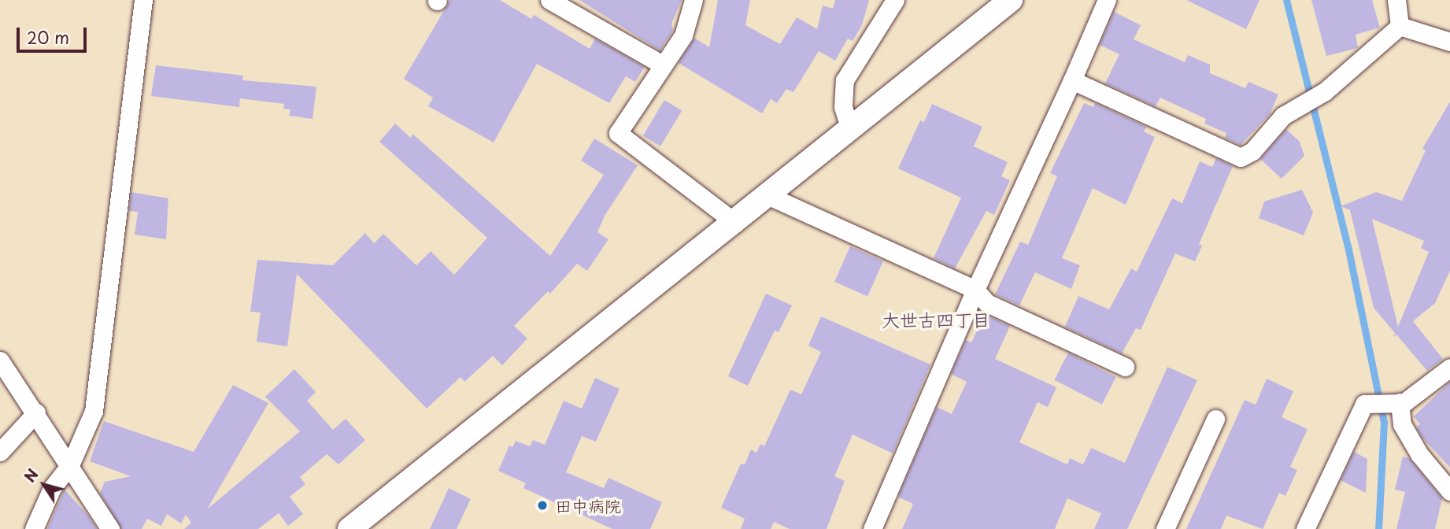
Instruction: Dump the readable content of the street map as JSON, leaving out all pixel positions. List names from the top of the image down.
{
  "districts": ["大世古四丁目"],
  "places": ["田中病院"],
  "scale_bar": "20 m",
  "north": "top left"
}
